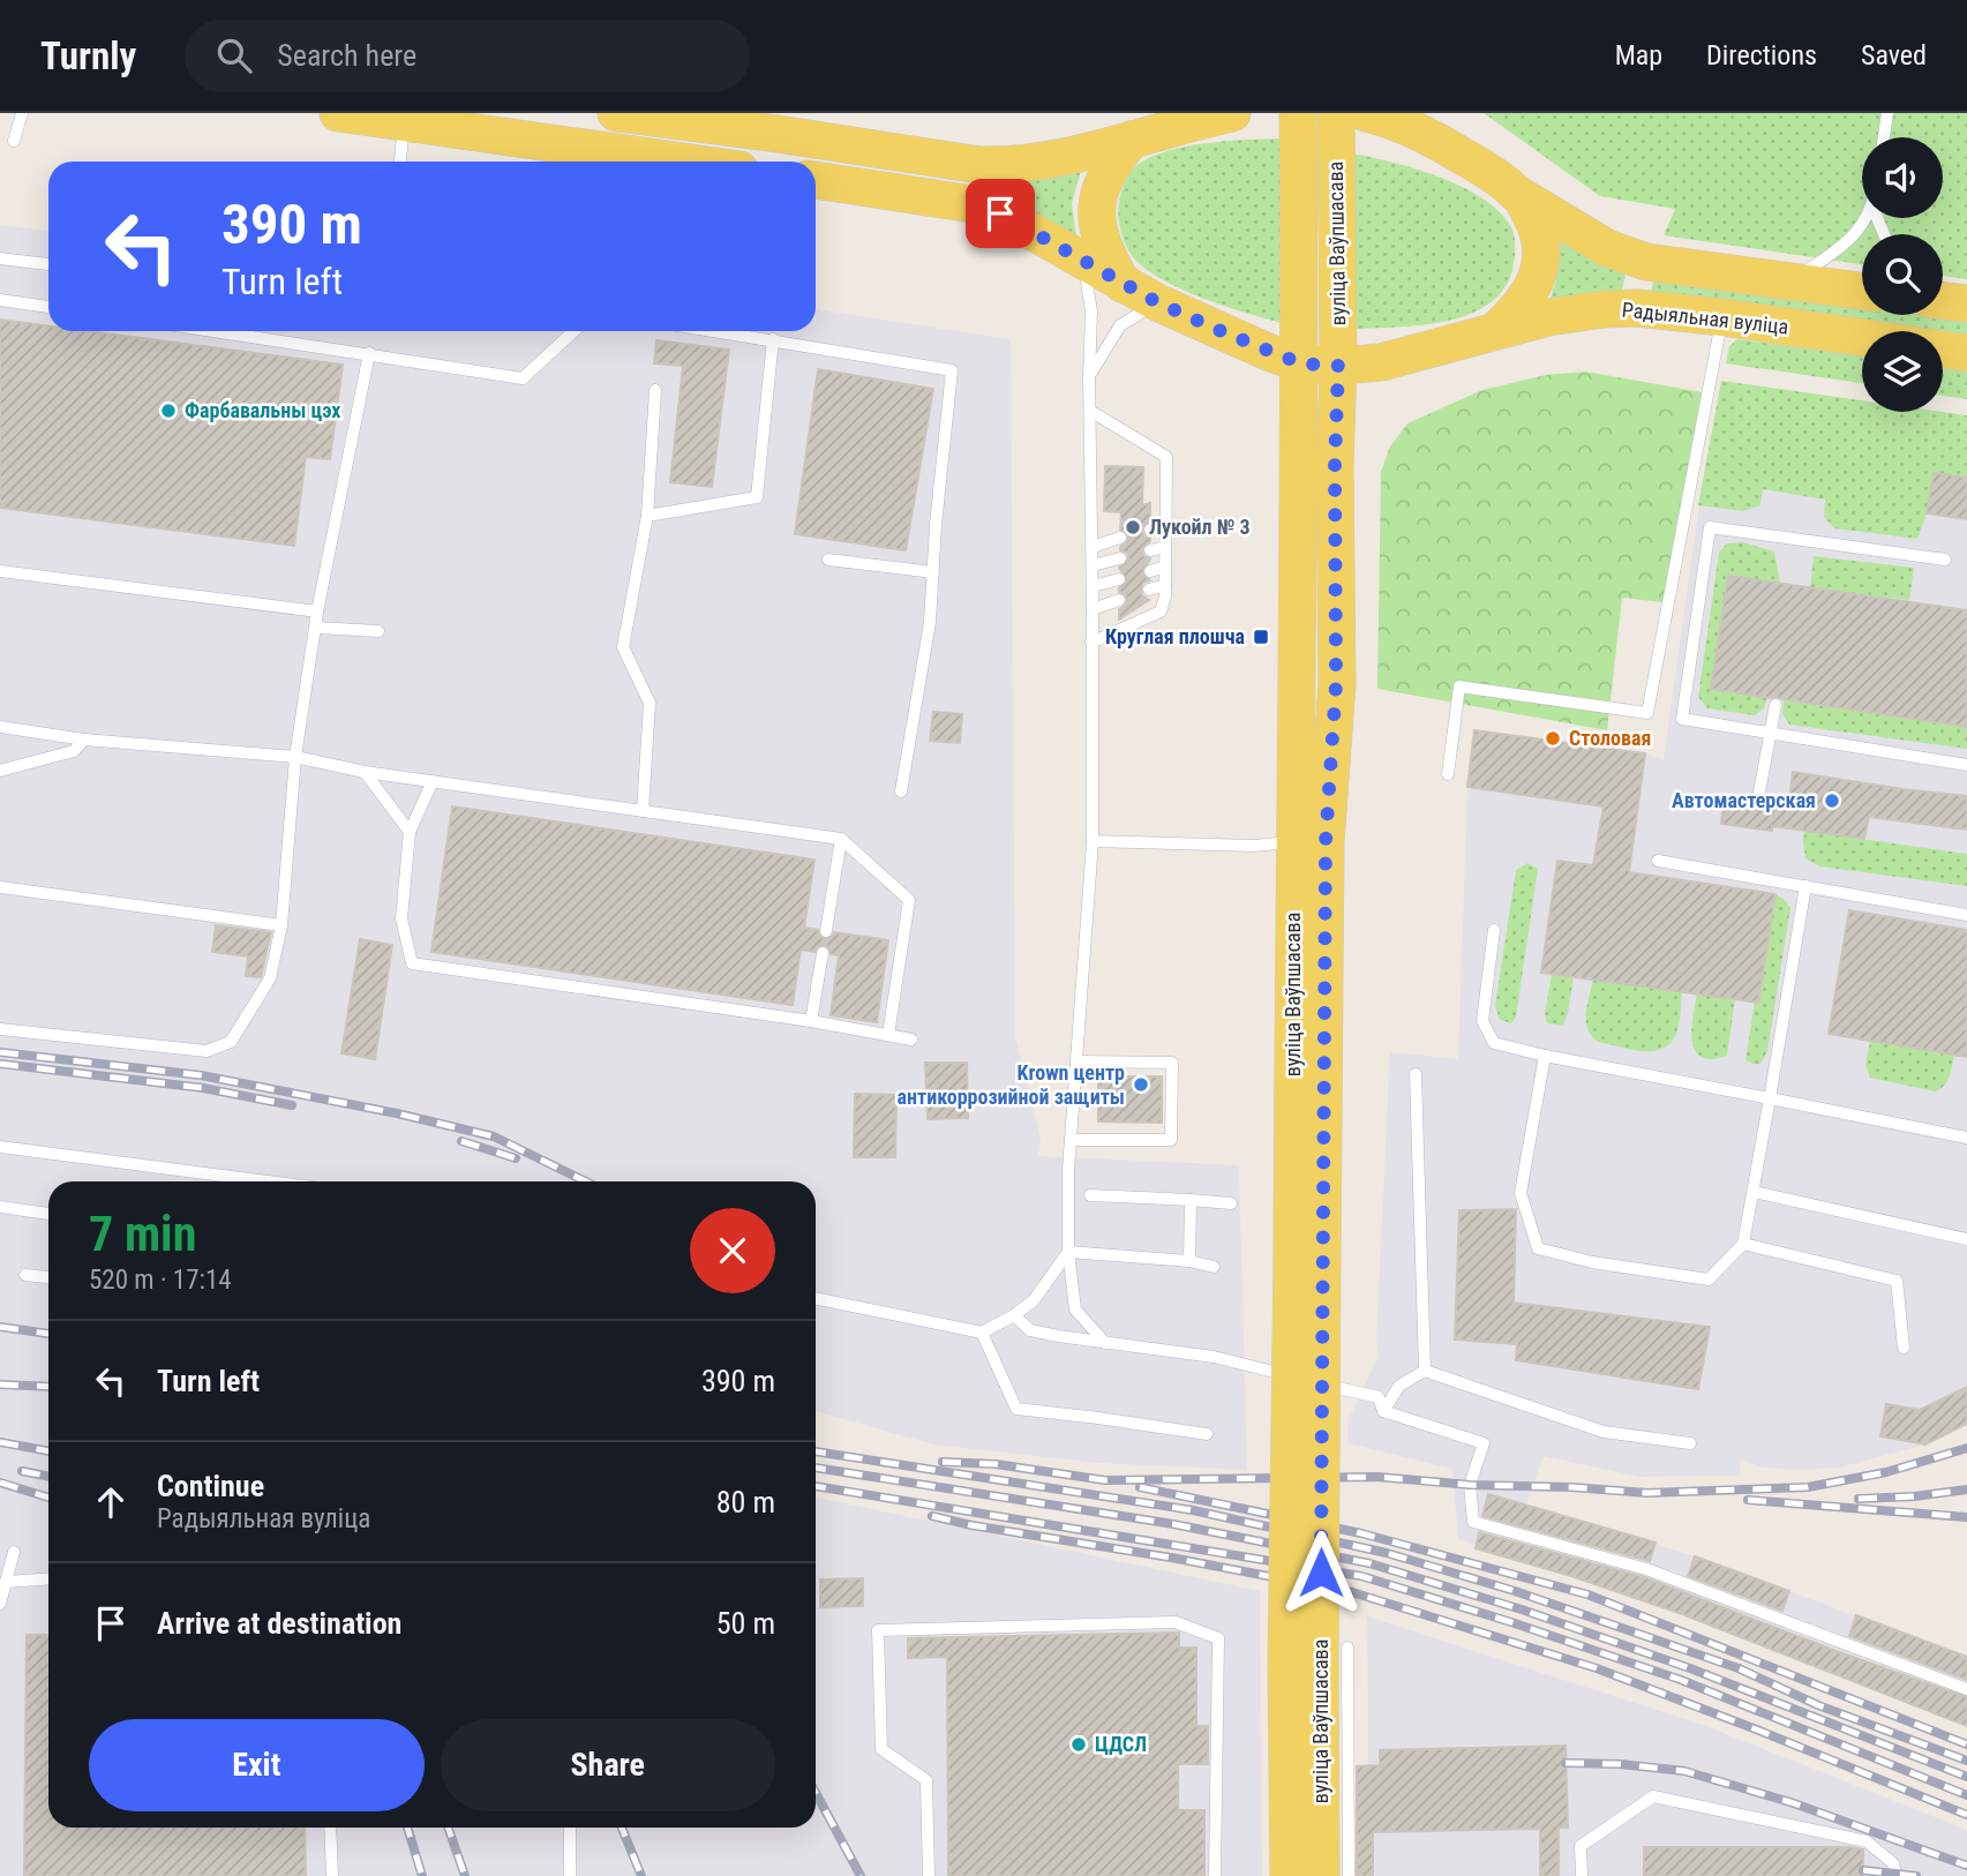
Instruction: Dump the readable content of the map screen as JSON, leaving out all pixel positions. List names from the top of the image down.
{
  "streets": {
    "main road": ["вуліца Ваўпшасава", "Радыяльная вуліца"]
  },
  "crossings": [
    ["вуліца Ваўпшасава", "Радыяльная вуліца"]
  ],
  "places": {
    "other": [
      "Фарбавальны цэх",
      "Лукойл № 3",
      "Столовая",
      "Автомастерская",
      "Krown центр антикоррозийной защиты",
      "ЦДСЛ"
    ],
    "transit": ["Круглая плошча"]
  },
  "page": {
    "header": "Turnly",
    "search": "Search here",
    "nav": ["Map", "Directions", "Saved"],
    "turn": ["390 m", "Turn left"],
    "heading": ["7 min", "520 m · 17:14"],
    "list": [
      {
        "name": "Turn left",
        "value": "390 m"
      },
      {
        "name": "Continue",
        "note": "Радыяльная вуліца",
        "value": "80 m"
      },
      {
        "name": "Arrive at destination",
        "value": "50 m"
      }
    ],
    "buttons": ["Exit", "Share"]
  }
}
